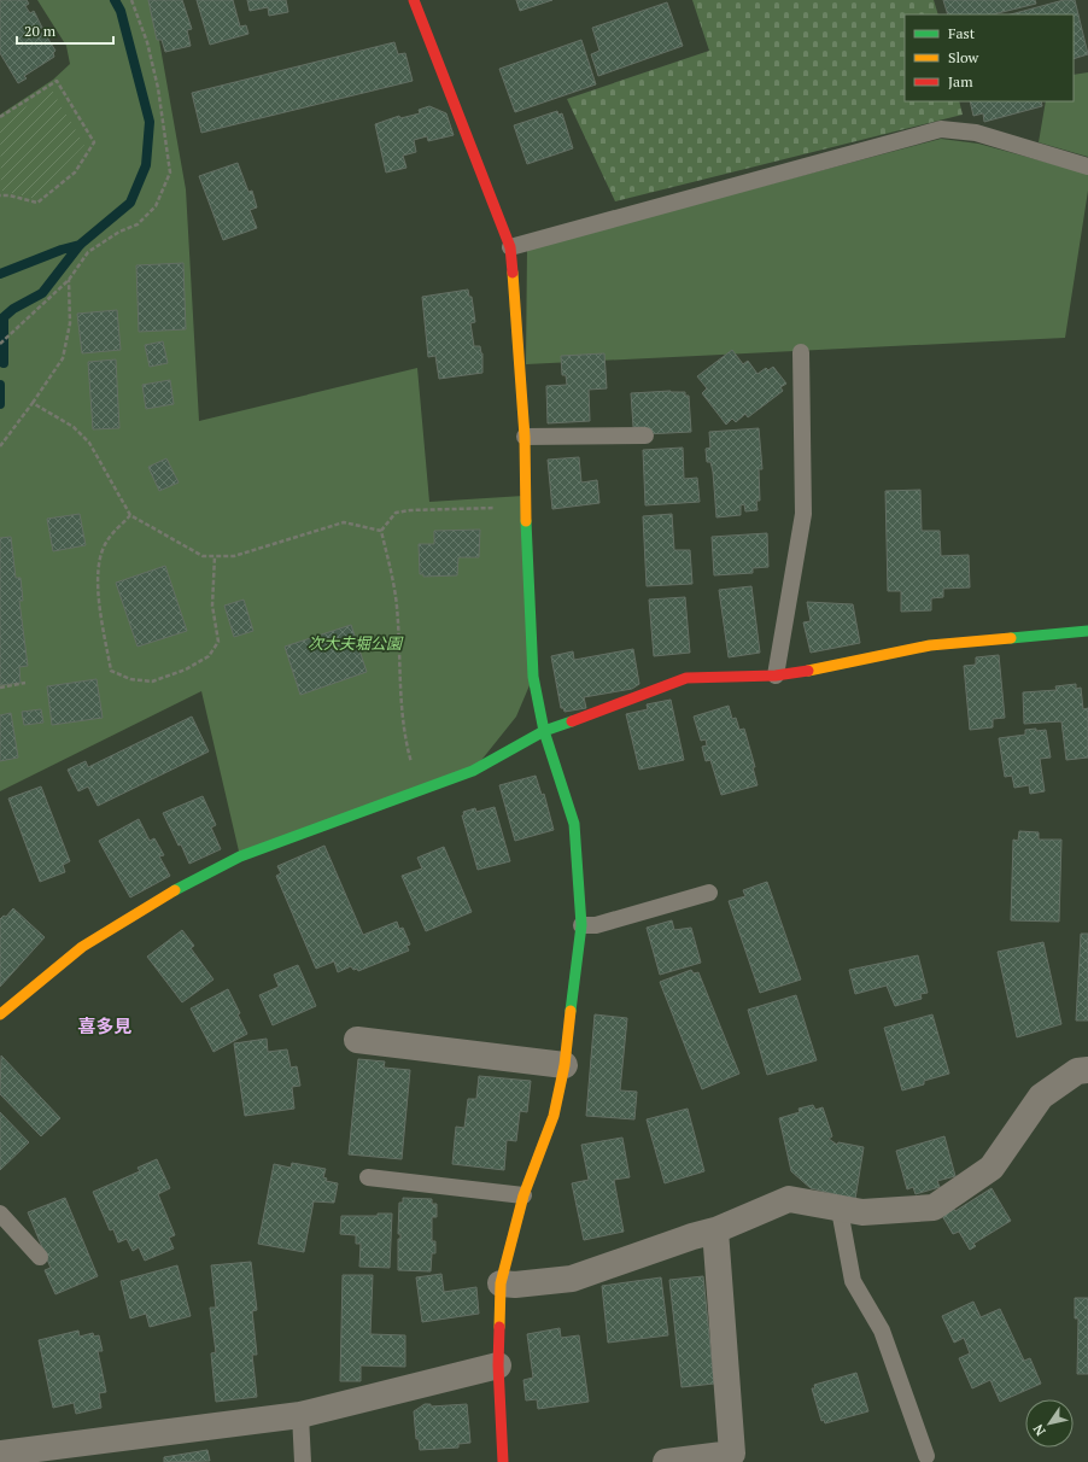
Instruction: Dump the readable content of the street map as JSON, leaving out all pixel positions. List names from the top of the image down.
{
  "districts": ["喜多見"],
  "parks": ["次大夫堀公園"],
  "legend": ["Fast", "Slow", "Jam"],
  "scale_bar": "20 m",
  "north": "bottom left"
}
